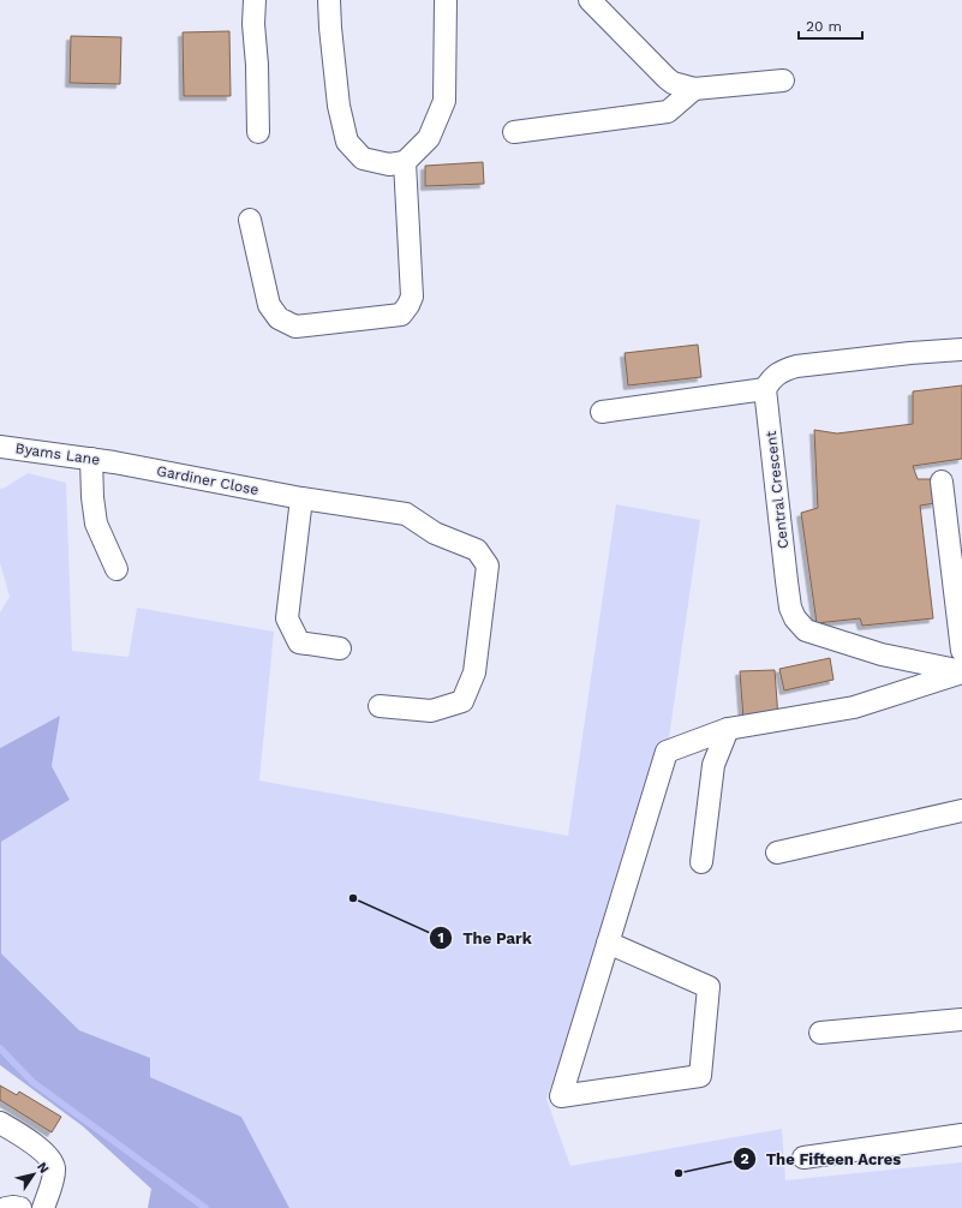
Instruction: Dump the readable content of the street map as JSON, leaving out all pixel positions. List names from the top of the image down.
{
  "streets": {
    "street": ["Byams Lane", "Gardiner Close", "Central Crescent"]
  },
  "crossings": [
    ["Byams Lane", "Gardiner Close"]
  ],
  "places": ["The Park", "The Fifteen Acres"],
  "scale_bar": "20 m",
  "north": "top right"
}
